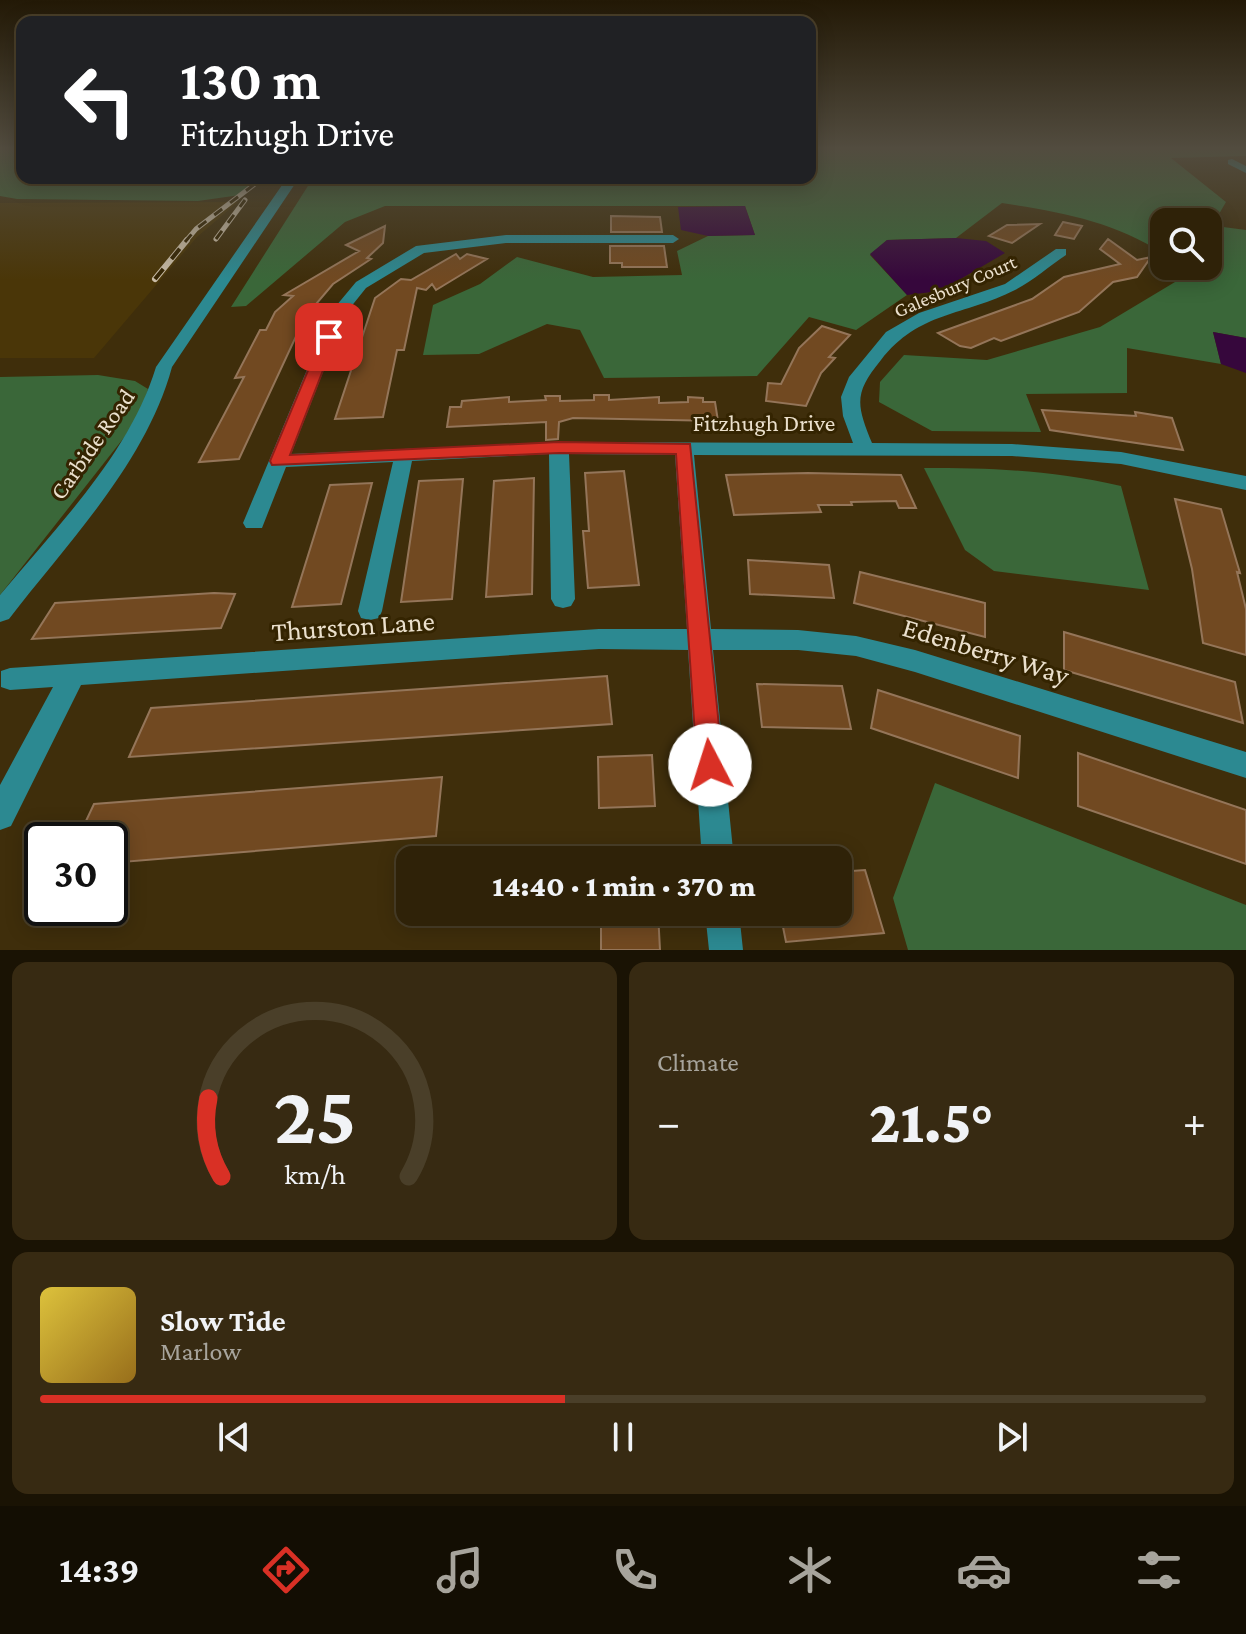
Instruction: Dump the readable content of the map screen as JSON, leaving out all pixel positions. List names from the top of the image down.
{
  "streets": {
    "street": [
      "Galesbury Court",
      "Fitzhugh Drive",
      "Carbide Road",
      "Thurston Lane",
      "Edenberry Way"
    ]
  },
  "crossings": [
    ["Galesbury Court", "Fitzhugh Drive"],
    ["Thurston Lane", "Edenberry Way"]
  ],
  "page": {
    "turn": ["130 m", "Fitzhugh Drive"],
    "limit": "30",
    "trip": "14:40 · 1 min · 370 m",
    "tile": "Climate",
    "heat": ["−", "21.5°", "+"],
    "song": ["Slow Tide", "Marlow"],
    "tabs": "14:39",
    "gauge": ["25", "km/h"]
  }
}
